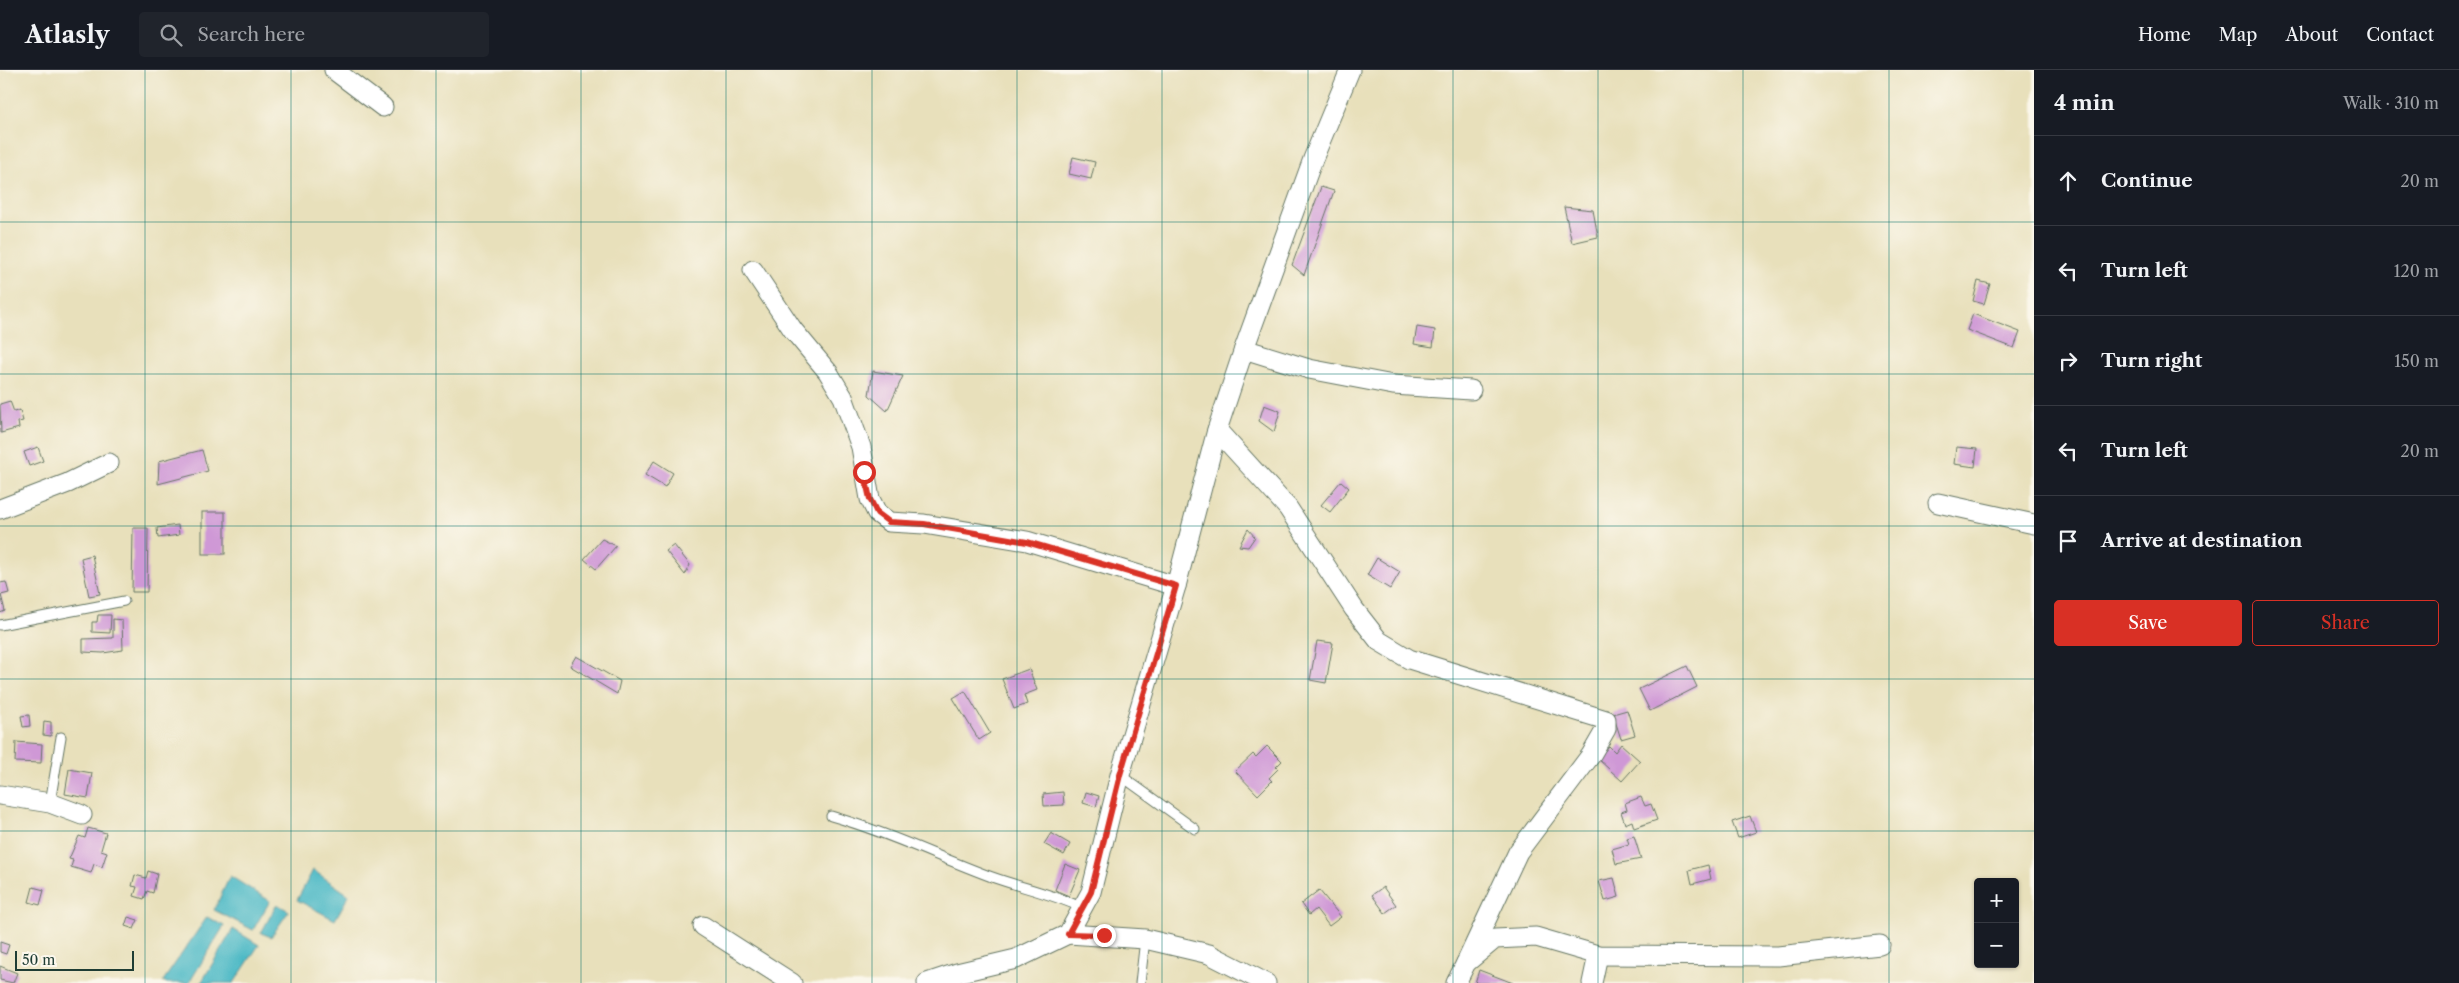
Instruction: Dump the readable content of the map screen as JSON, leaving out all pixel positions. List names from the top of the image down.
{
  "scale_bar": "50 m",
  "page": {
    "header": "Atlasly",
    "search": "Search here",
    "nav": [
      "Home",
      "Map",
      "About",
      "Contact"
    ],
    "heading": ["4 min", "Walk · 310 m"],
    "list": [
      ["Continue", "20 m"],
      ["Turn left", "120 m"],
      ["Turn right", "150 m"],
      ["Turn left", "20 m"],
      "Arrive at destination"
    ],
    "buttons": ["Save", "Share"],
    "map_buttons": ["+", "−"],
    "scale": "50 m"
  }
}
